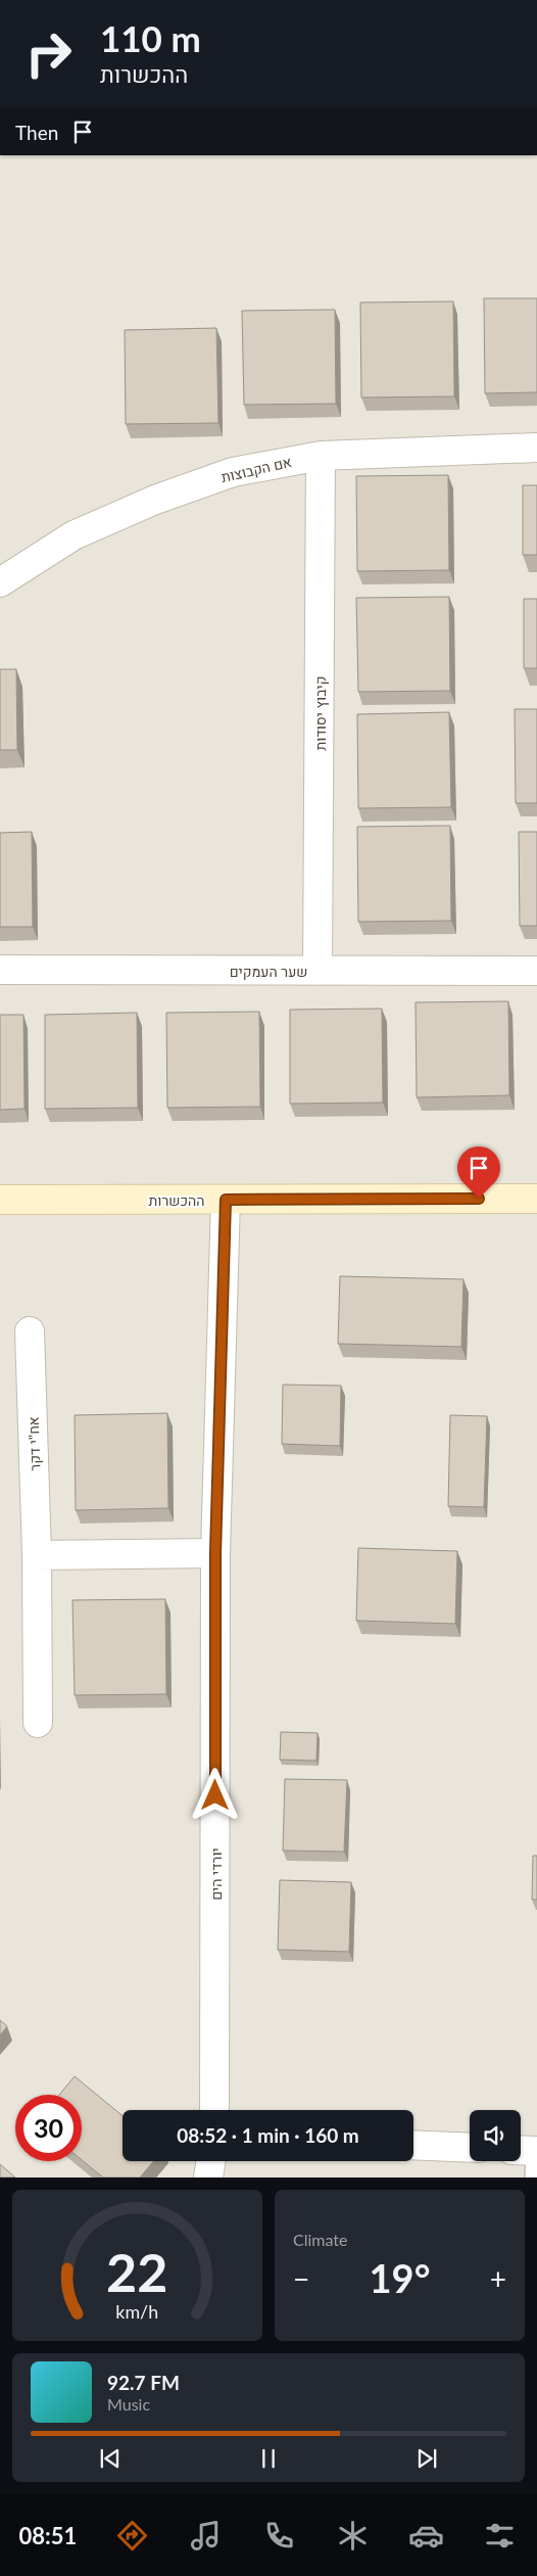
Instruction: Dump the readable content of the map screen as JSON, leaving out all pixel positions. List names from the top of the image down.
{
  "streets": {
    "street": [
      "אם הקבוצות",
      "קיבוץ יסודות",
      "שער העמקים",
      "ההכשרות",
      "אח\"י דקר",
      "יורדי הים"
    ]
  },
  "crossings": [
    ["אם הקבוצות", "קיבוץ יסודות"],
    ["קיבוץ יסודות", "שער העמקים"],
    ["ההכשרות", "יורדי הים"]
  ],
  "page": {
    "turn": ["110 m", "ההכשרות"],
    "then": "Then",
    "limit": "30",
    "trip": "08:52 · 1 min · 160 m",
    "tile": "Climate",
    "heat": ["−", "19°", "+"],
    "song": ["92.7 FM", "Music"],
    "tabs": "08:51",
    "gauge": ["22", "km/h"]
  }
}
